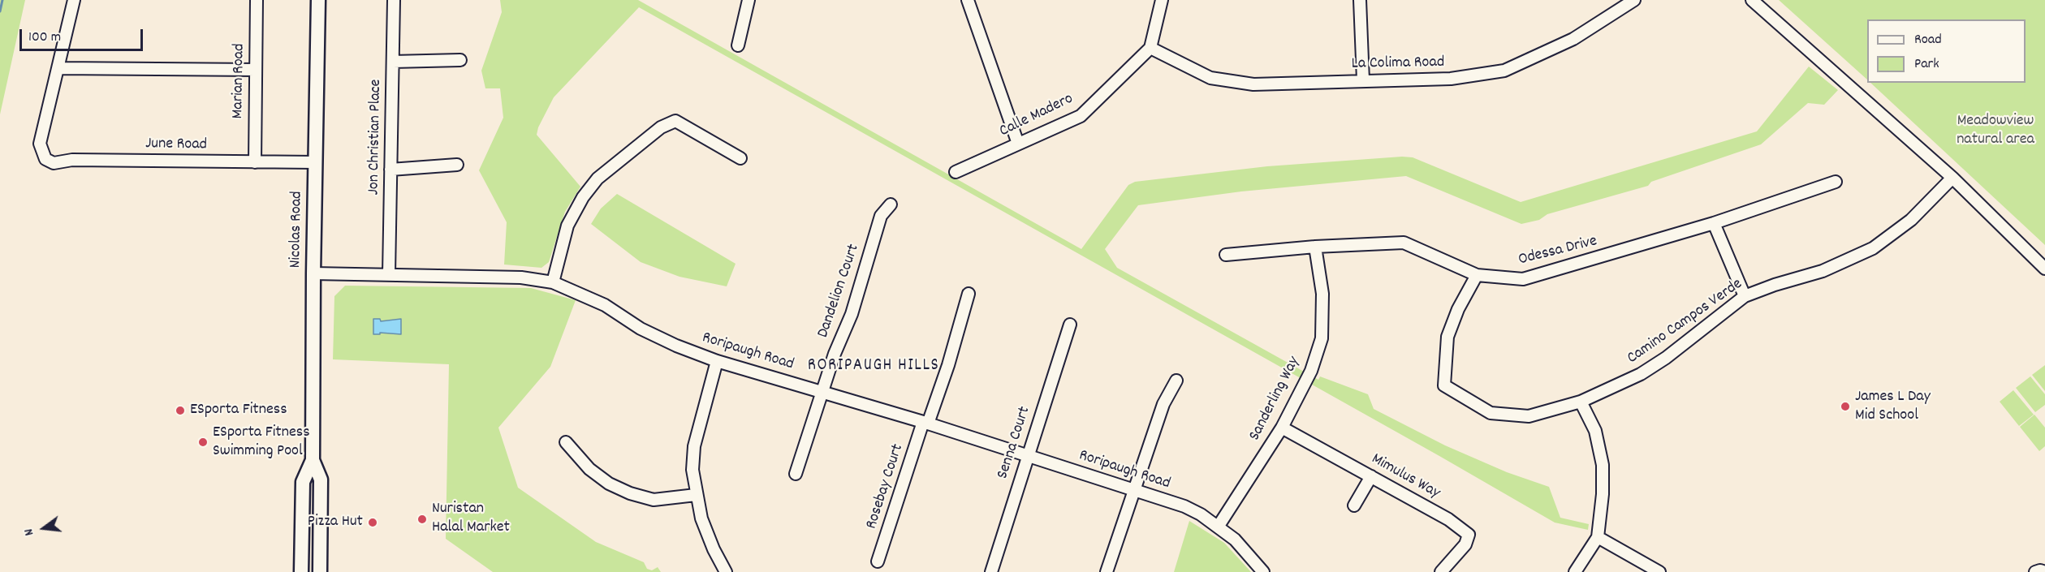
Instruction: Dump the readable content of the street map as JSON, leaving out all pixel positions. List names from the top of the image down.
{
  "streets": {
    "main road": ["Nicolas Road"],
    "street": [
      "La Colima Road",
      "Marian Road",
      "Calle Madero",
      "Jon Christian Place",
      "June Road",
      "Odessa Drive",
      "Dandelion Court",
      "Camino Campos Verde",
      "Roripaugh Road",
      "Sanderling Way",
      "Senna Court",
      "Mimulus Way",
      "Rosebay Court"
    ]
  },
  "crossings": [
    ["La Colima Road", "Calle Madero"],
    ["Marian Road", "June Road"],
    ["Jon Christian Place", "Roripaugh Road"],
    ["June Road", "Nicolas Road"],
    ["Nicolas Road", "Roripaugh Road"],
    ["Odessa Drive", "Camino Campos Verde"],
    ["Odessa Drive", "Sanderling Way"],
    ["Dandelion Court", "Roripaugh Road"],
    ["Roripaugh Road", "Sanderling Way"],
    ["Roripaugh Road", "Senna Court"],
    ["Roripaugh Road", "Rosebay Court"],
    ["Sanderling Way", "Mimulus Way"]
  ],
  "districts": ["RORIPAUGH HILLS"],
  "parks": ["Meadowview natural area"],
  "places": [
    "James L Day Mid School",
    "ESporta Fitness",
    "ESporta Fitness Swimming Pool",
    "Nuristan Halal Market",
    "Pizza Hut"
  ],
  "legend": ["Road", "Park"],
  "scale_bar": "100 m",
  "north": "left"
}
